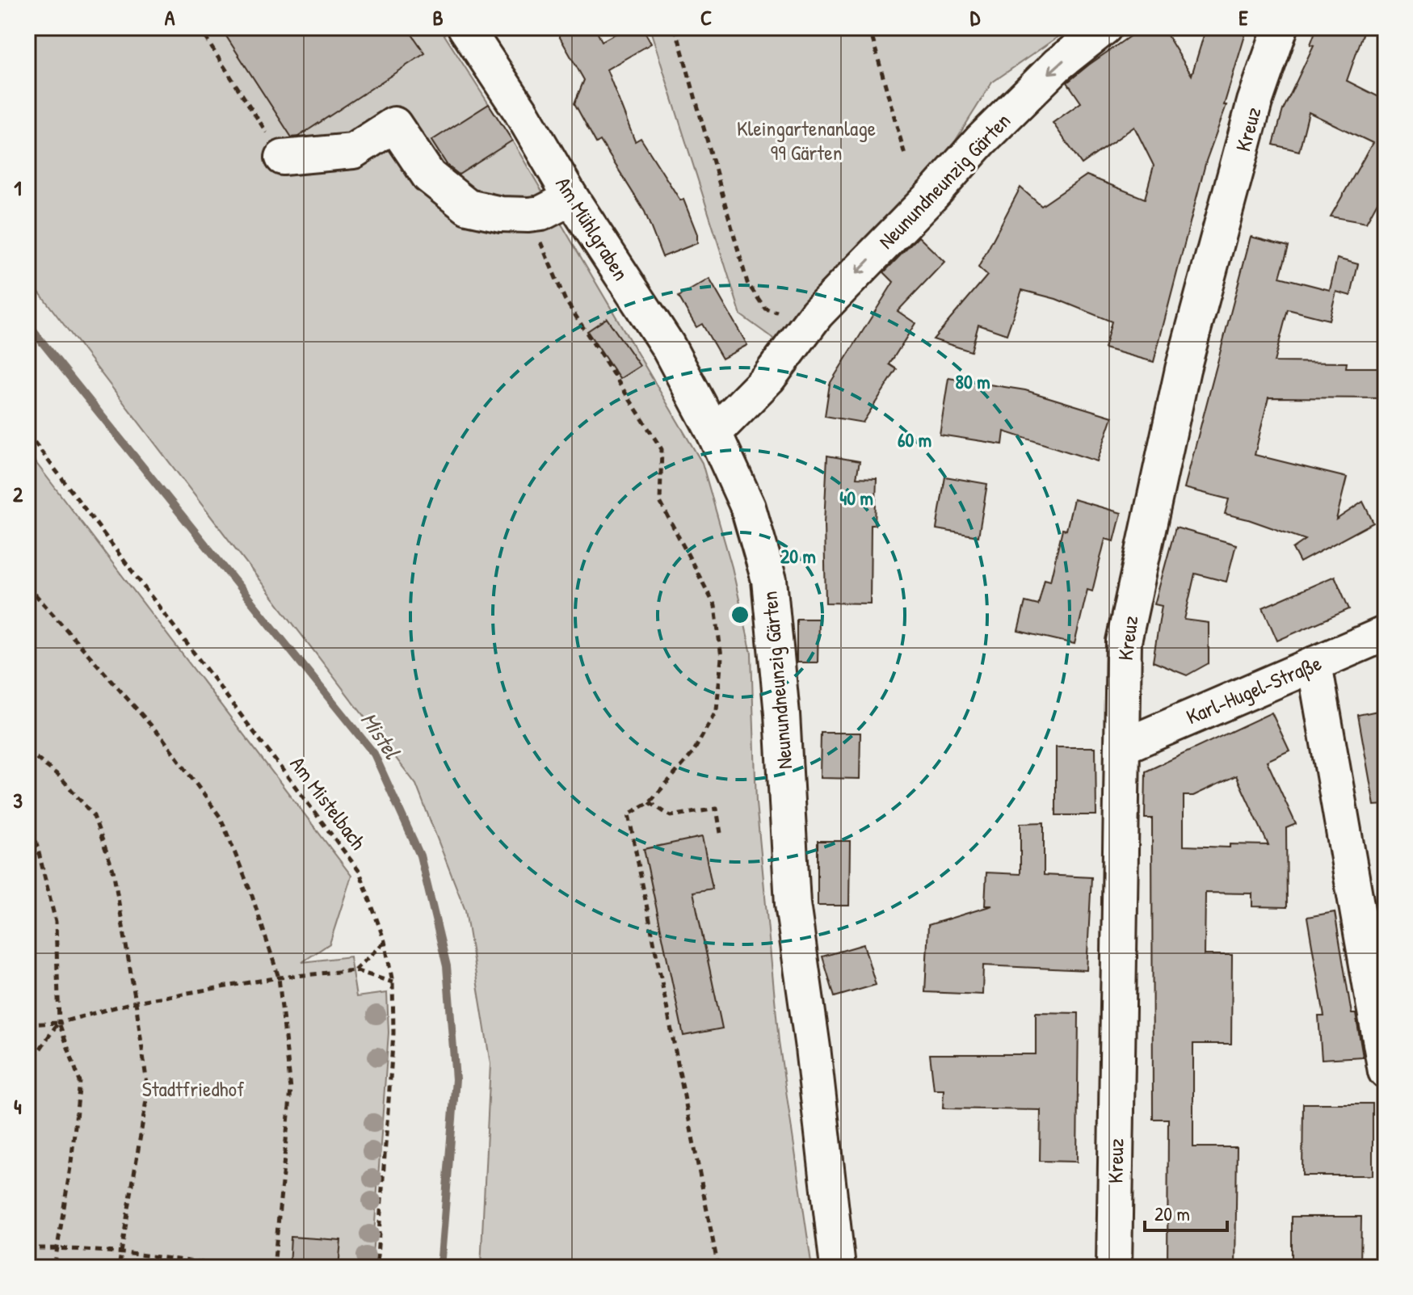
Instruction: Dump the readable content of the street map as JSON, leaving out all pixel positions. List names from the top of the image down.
{
  "streets": {
    "street": [
      "Kreuz",
      "Neunundneunzig Gärten",
      "Am Mühlgraben",
      "Karl-Hugel-Straße"
    ],
    "path": ["Am Mistelbach"]
  },
  "crossings": [
    ["Kreuz", "Karl-Hugel-Straße"],
    ["Neunundneunzig Gärten", "Am Mühlgraben"]
  ],
  "one_way": ["Neunundneunzig Gärten"],
  "water": ["Mistel"],
  "parks": ["Kleingartenanlage 99 Gärten", "Stadtfriedhof"],
  "scale_bar": "20 m",
  "grid": {
    "columns": [
      "A",
      "B",
      "C",
      "D",
      "E"
    ],
    "rows": [
      "1",
      "2",
      "3",
      "4"
    ]
  },
  "rings": [
    "80 m",
    "60 m",
    "40 m",
    "20 m"
  ]
}
